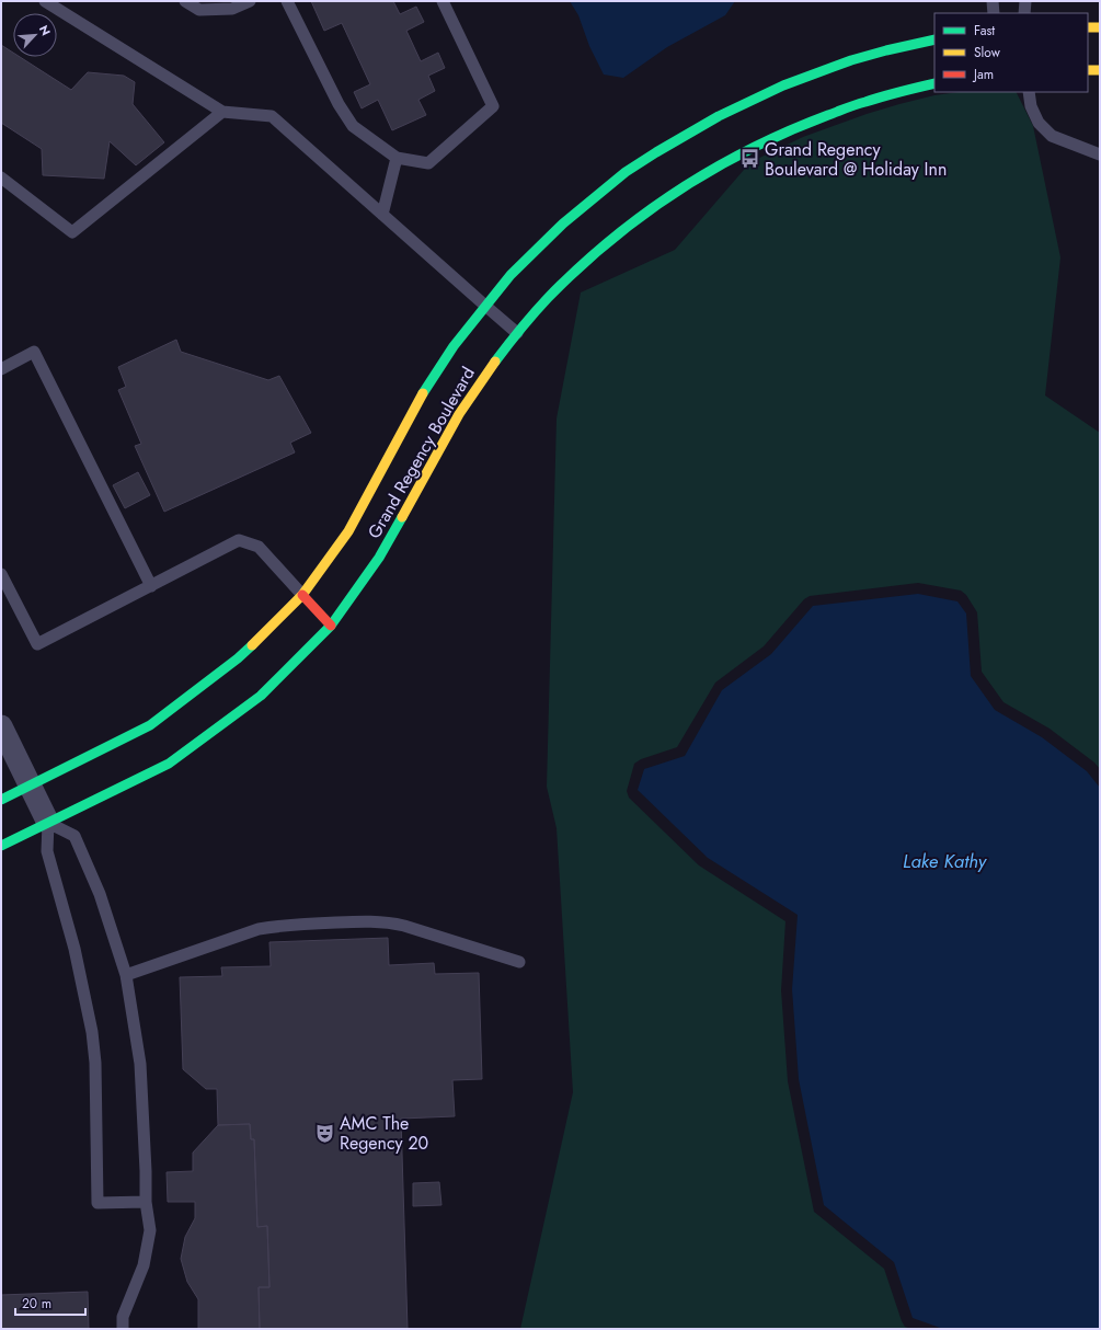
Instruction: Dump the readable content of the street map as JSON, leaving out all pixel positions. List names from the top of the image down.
{
  "streets": {
    "street": ["Grand Regency Boulevard"]
  },
  "water": ["Lake Kathy"],
  "places": {
    "bus stop": ["Grand Regency Boulevard @ Holiday Inn"],
    "theatre": ["AMC The Regency 20"]
  },
  "legend": ["Fast", "Slow", "Jam"],
  "scale_bar": "20 m",
  "north": "top right"
}
